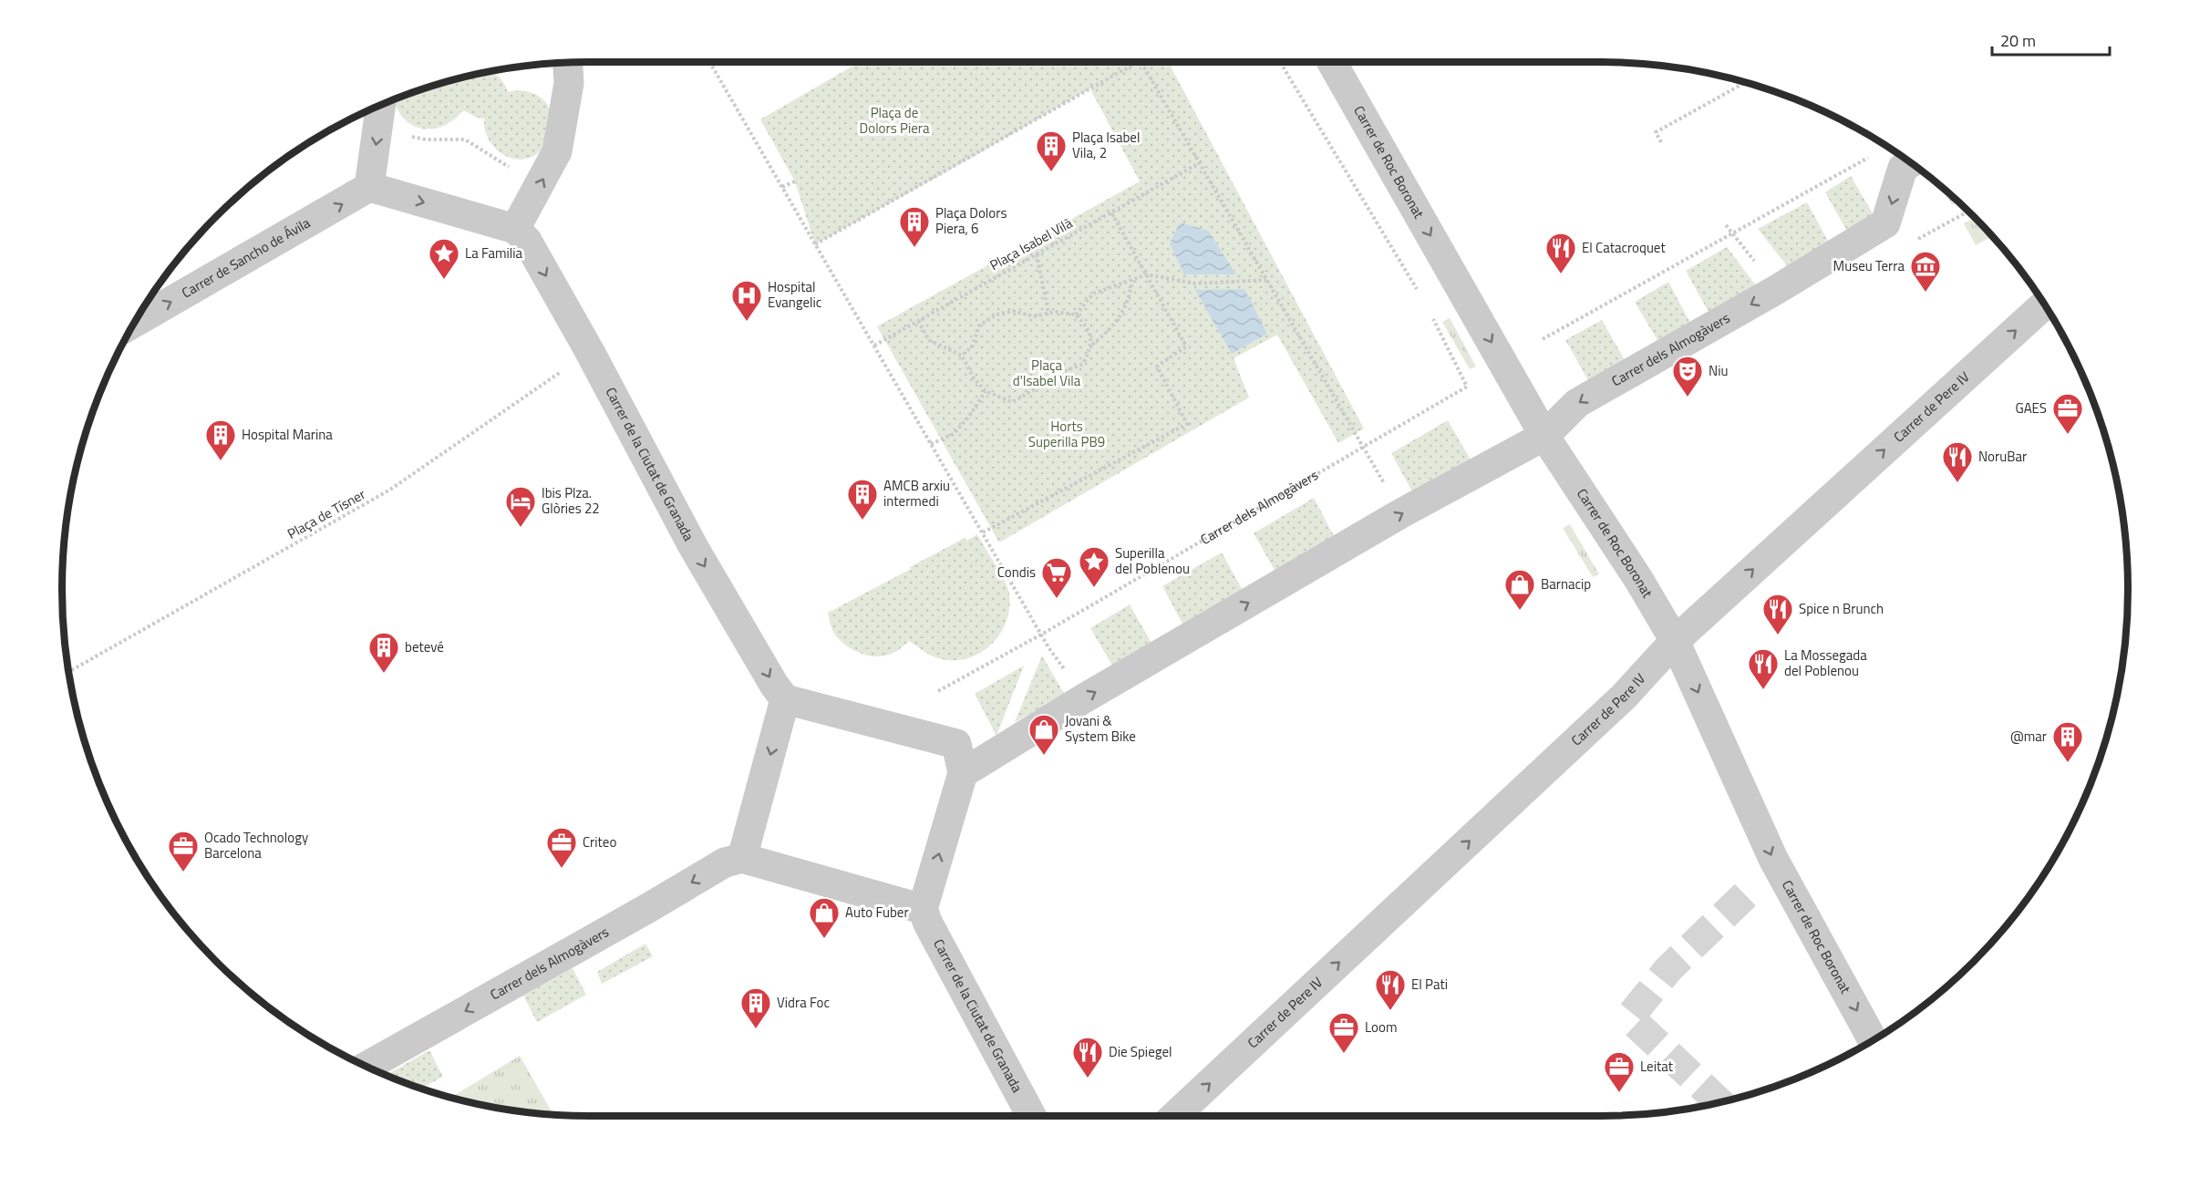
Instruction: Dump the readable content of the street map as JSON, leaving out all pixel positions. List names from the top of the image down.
{
  "streets": {
    "street": [
      "Carrer de Roc Boronat",
      "Carrer de Sancho de Ávila",
      "Carrer dels Almogàvers",
      "Carrer de Pere IV",
      "Carrer de la Ciutat de Granada"
    ],
    "path": ["Plaça Isabel Vilà", "Plaça de Tísner"]
  },
  "crossings": [
    ["Carrer de Roc Boronat", "Carrer dels Almogàvers"],
    ["Carrer de Roc Boronat", "Carrer de Pere IV"],
    ["Carrer de la Ciutat de Granada", "Plaça de Tísner"]
  ],
  "one_way": [
    "Carrer de Roc Boronat",
    "Carrer de Sancho de Ávila",
    "Carrer dels Almogàvers",
    "Carrer de Pere IV",
    "Carrer de la Ciutat de Granada"
  ],
  "parks": ["Plaça de Dolors Piera", "Plaça d'Isabel Vila", "Horts Superilla PB9"],
  "places": {
    "building": [
      "Plaça Isabel Vila, 2",
      "Plaça Dolors Piera, 6",
      "Hospital Marina",
      "AMCB arxiu intermedi",
      "betevé",
      "@mar",
      "Vidra Foc"
    ],
    "restaurant": [
      "El Catacroquet",
      "NoruBar",
      "Spice n Brunch",
      "La Mossegada del Poblenou",
      "El Pati",
      "Die Spiegel"
    ],
    "place": ["La Familia", "Superilla del Poblenou"],
    "museum": ["Museu Terra"],
    "hospital": ["Hospital Evangelic"],
    "theatre": ["Niu"],
    "office": [
      "GAES",
      "Criteo",
      "Ocado Technology Barcelona",
      "Loom",
      "Leitat"
    ],
    "hotel": ["Ibis Plza. Glòries 22"],
    "supermarket": ["Condis"],
    "shop": ["Barnacip", "Jovani & System Bike", "Auto Fuber"]
  },
  "scale_bar": "20 m"
}
